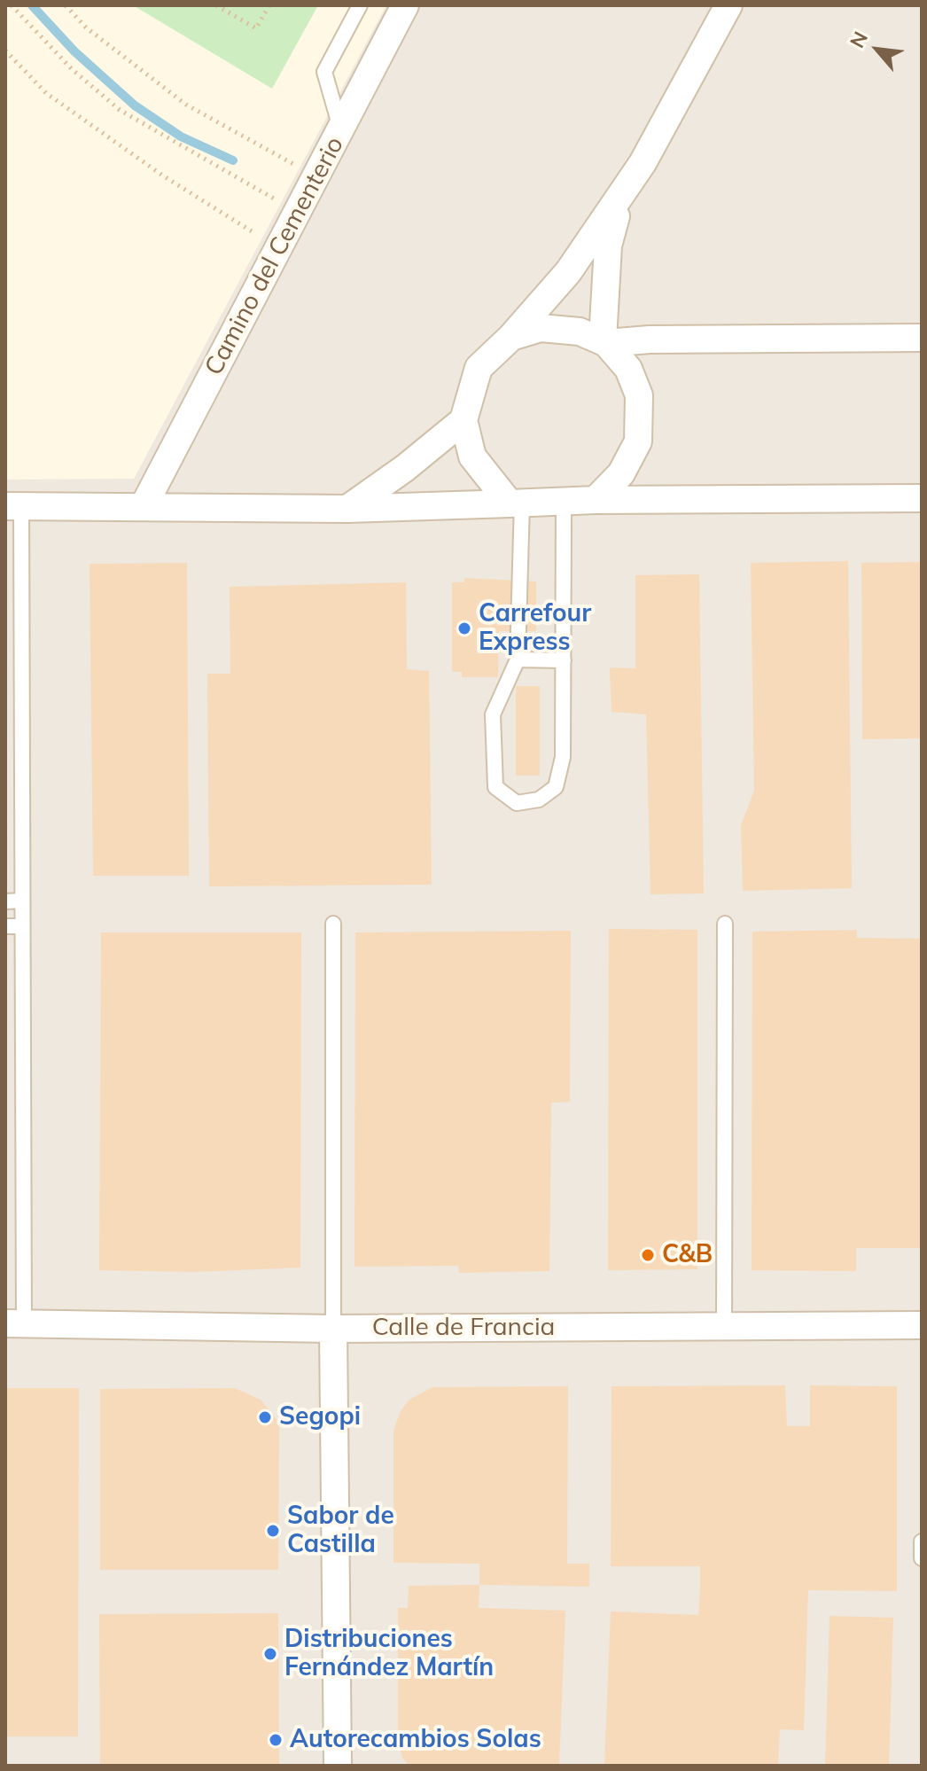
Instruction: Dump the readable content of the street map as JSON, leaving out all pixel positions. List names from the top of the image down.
{
  "streets": {
    "street": ["Camino del Cementerio", "Calle de Francia"]
  },
  "places": [
    "Carrefour Express",
    "C&B",
    "Segopi",
    "Sabor de Castilla",
    "Distribuciones Fernández Martín",
    "Autorecambios Solas"
  ],
  "north": "top left"
}
